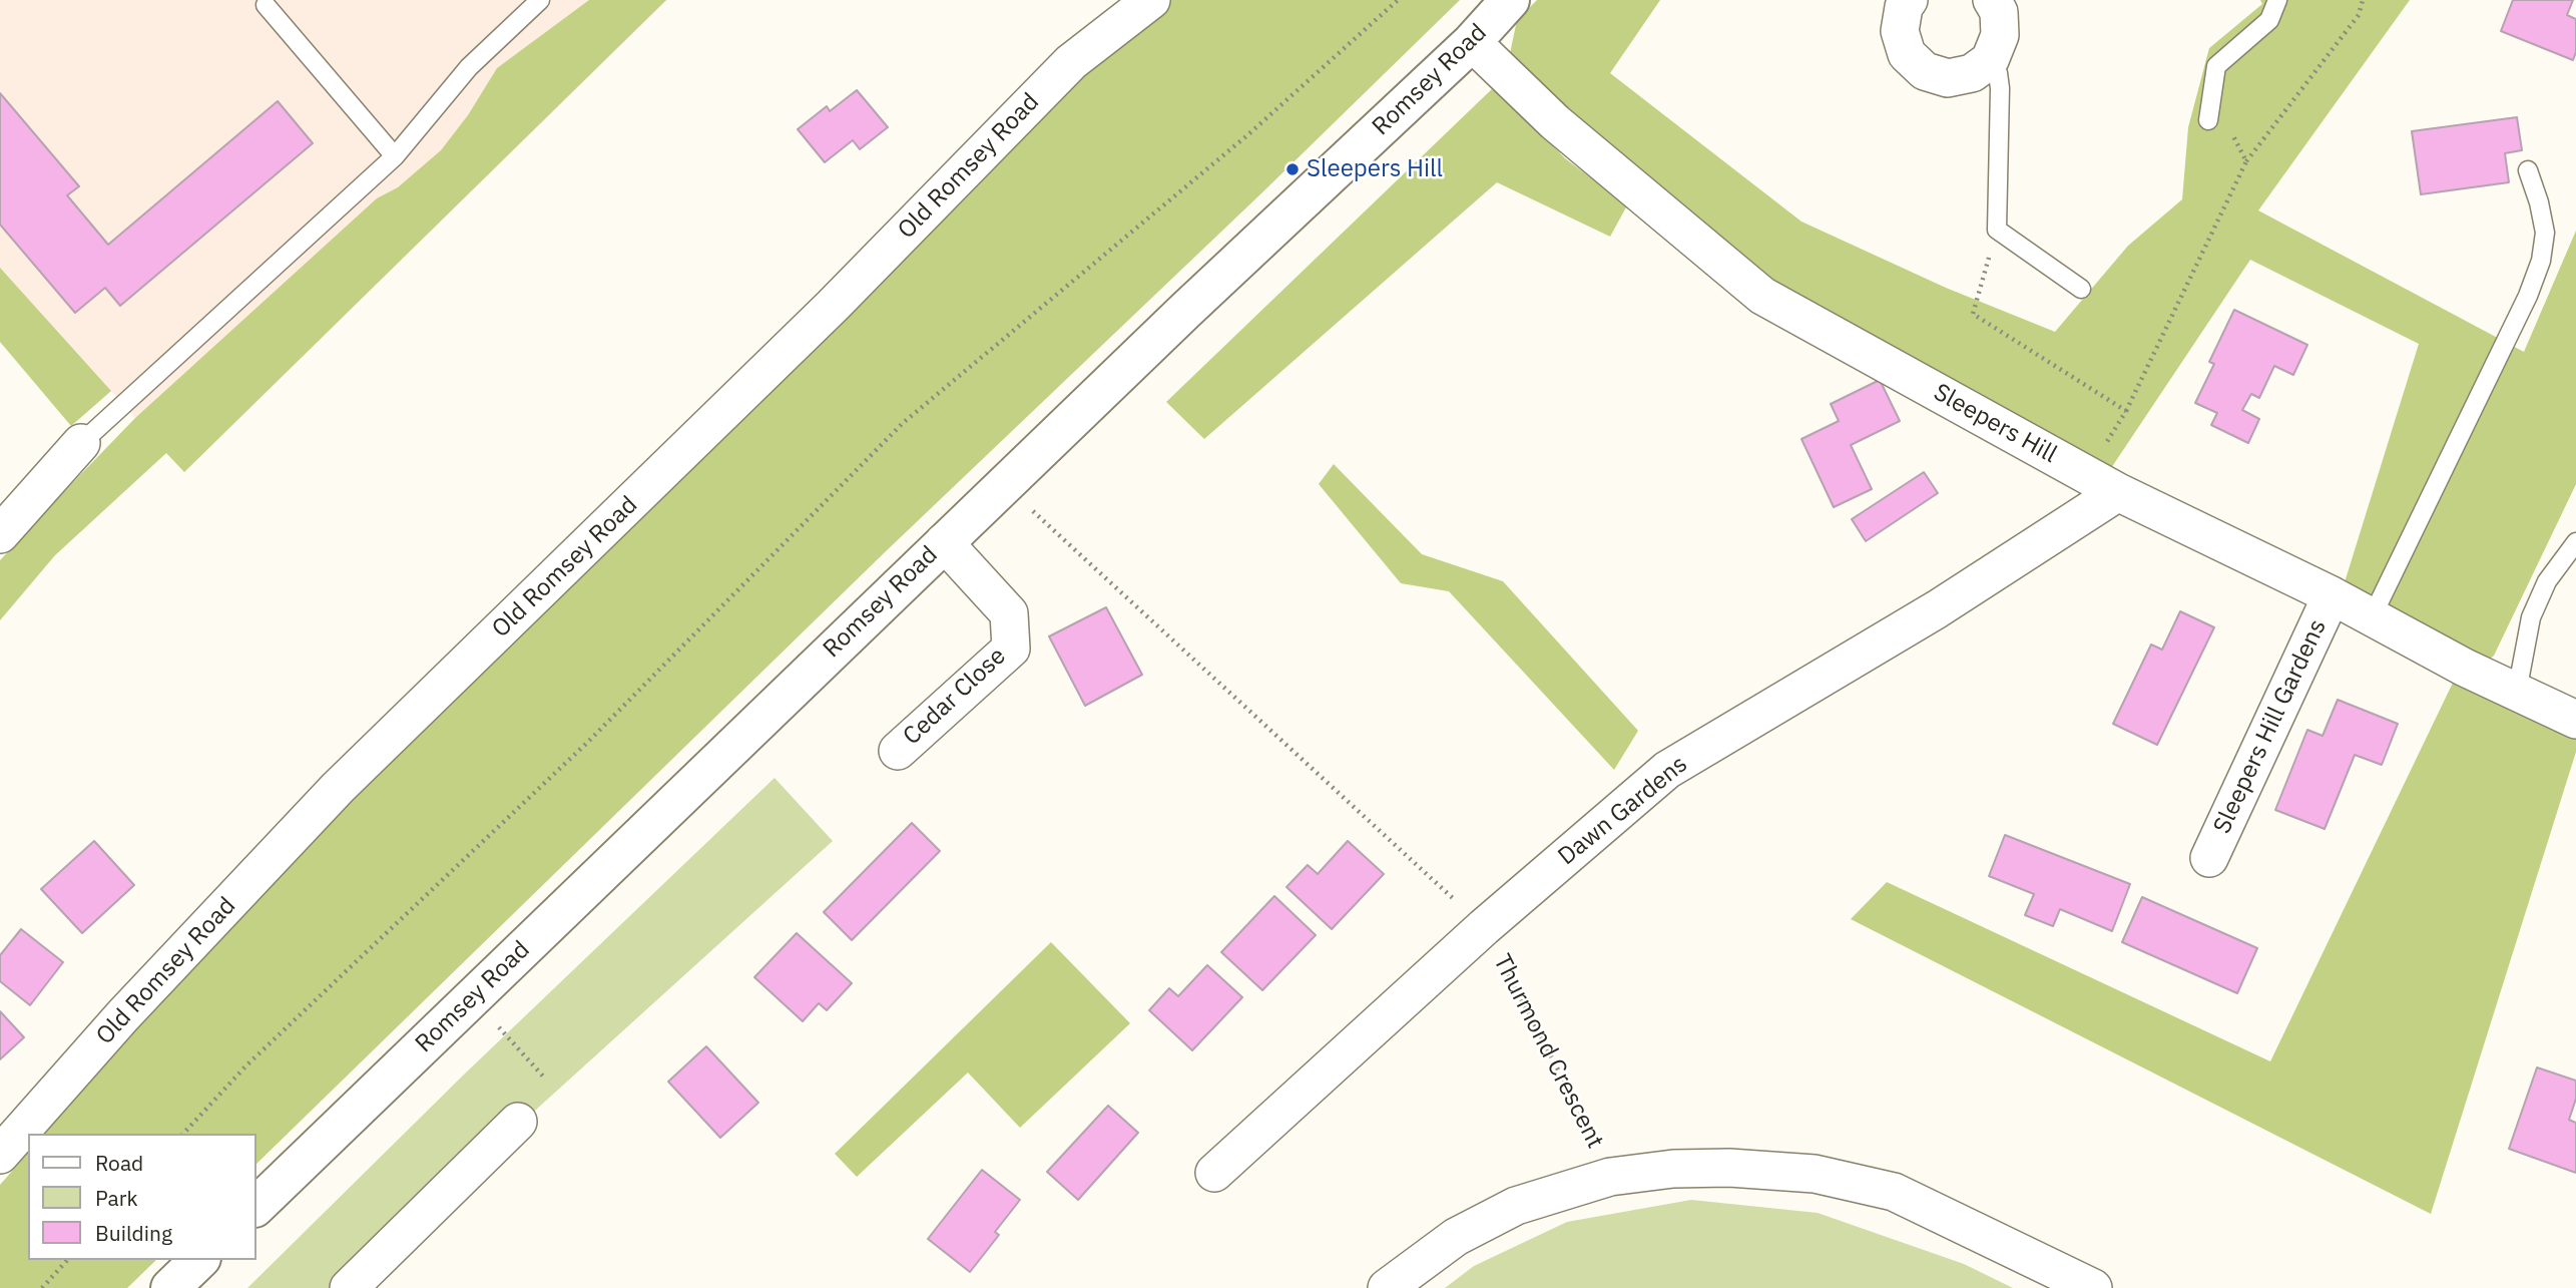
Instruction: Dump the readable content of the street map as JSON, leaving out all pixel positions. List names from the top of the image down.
{
  "streets": {
    "main road": ["Romsey Road"],
    "street": [
      "Old Romsey Road",
      "Sleepers Hill",
      "Cedar Close",
      "Sleepers Hill Gardens",
      "Dawn Gardens",
      "Thurmond Crescent"
    ]
  },
  "crossings": [
    ["Romsey Road", "Sleepers Hill"],
    ["Romsey Road", "Cedar Close"],
    ["Romsey Road", "Thurmond Crescent"],
    ["Sleepers Hill", "Sleepers Hill Gardens"],
    ["Sleepers Hill", "Dawn Gardens"],
    ["Dawn Gardens", "Thurmond Crescent"]
  ],
  "places": ["Sleepers Hill"],
  "legend": ["Road", "Park", "Building"]
}
